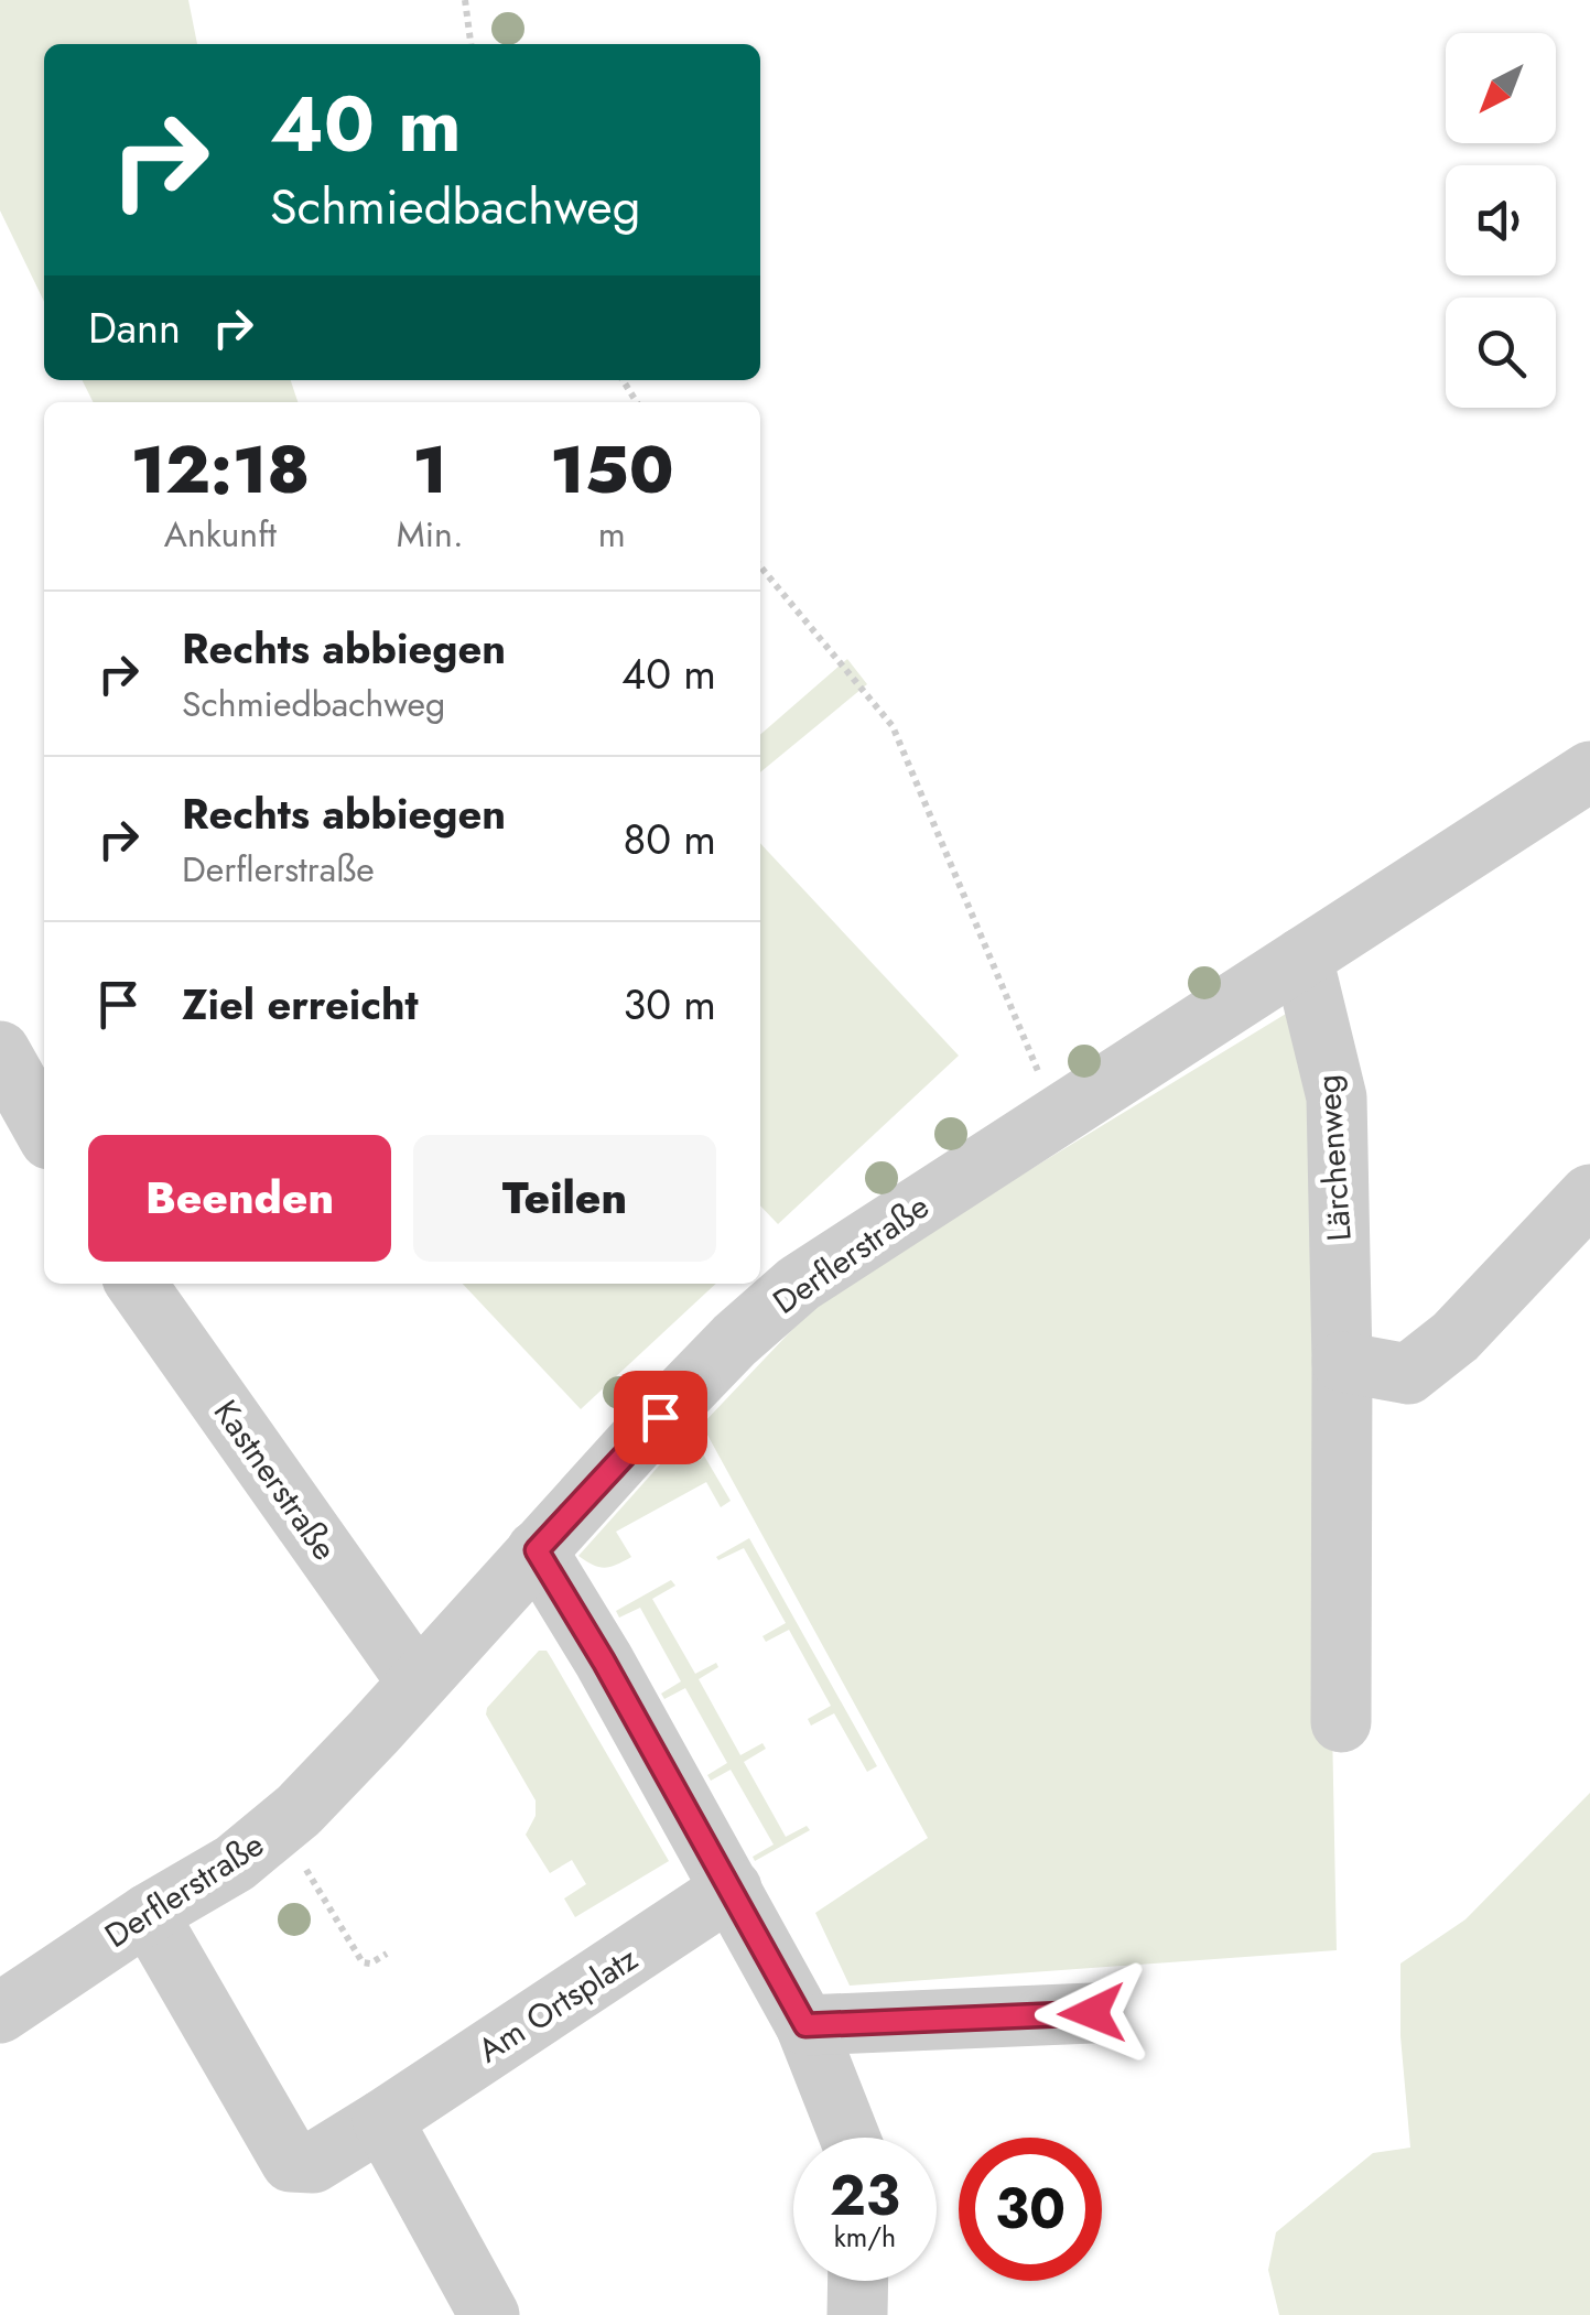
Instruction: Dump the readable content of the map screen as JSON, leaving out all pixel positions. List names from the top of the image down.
{
  "streets": {
    "street": [
      "Lärchenweg",
      "Derflerstraße",
      "Kastnerstraße",
      "Am Ortsplatz"
    ]
  },
  "crossings": [
    ["Lärchenweg", "Derflerstraße"],
    ["Derflerstraße", "Kastnerstraße"],
    ["Derflerstraße", "Am Ortsplatz"]
  ],
  "north": "bottom left",
  "page": {
    "turn": ["40 m", "Schmiedbachweg"],
    "then": "Dann",
    "eta": [
      "12:18",
      "Ankunft",
      "1",
      "Min.",
      "150",
      "m"
    ],
    "list": [
      {
        "name": "Rechts abbiegen",
        "note": "Schmiedbachweg",
        "value": "40 m"
      },
      {
        "name": "Rechts abbiegen",
        "note": "Derflerstraße",
        "value": "80 m"
      },
      {
        "name": "Ziel erreicht",
        "value": "30 m"
      }
    ],
    "buttons": ["Beenden", "Teilen"],
    "speed": "23 km/h",
    "limit": "30"
  }
}
